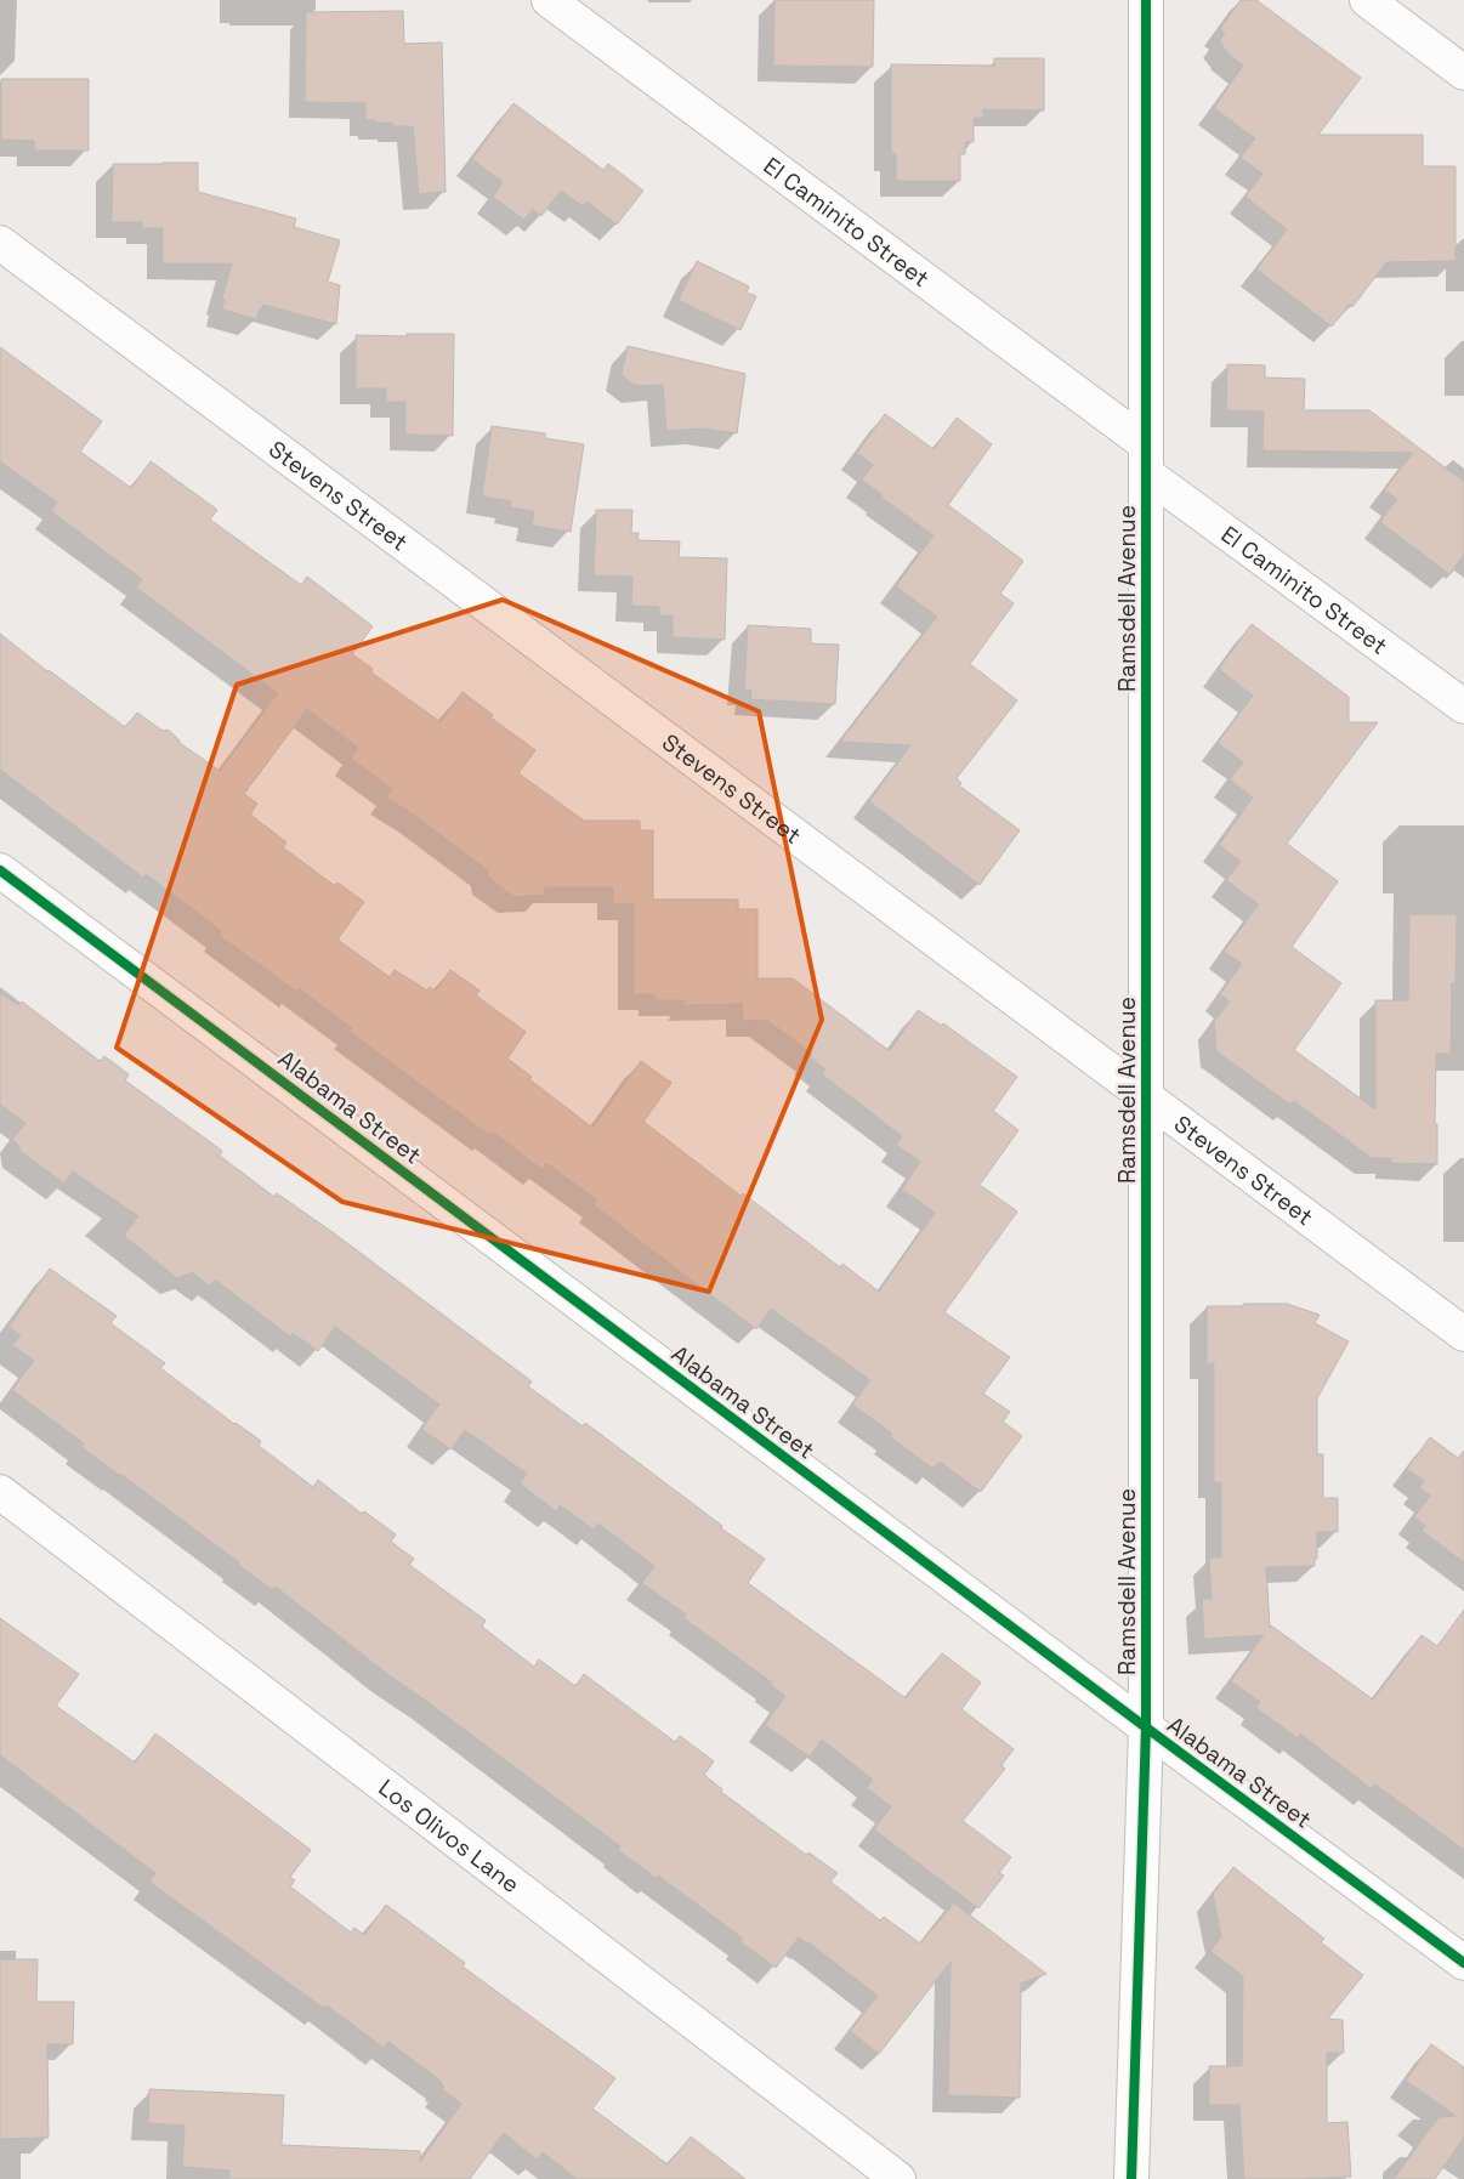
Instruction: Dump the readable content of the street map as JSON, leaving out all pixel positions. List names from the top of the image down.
{
  "streets": {
    "street": [
      "El Caminito Street",
      "Stevens Street",
      "Ramsdell Avenue",
      "Alabama Street",
      "Los Olivos Lane"
    ]
  },
  "crossings": [
    ["El Caminito Street", "Ramsdell Avenue"],
    ["Stevens Street", "Ramsdell Avenue"],
    ["Ramsdell Avenue", "Alabama Street"]
  ]
}
